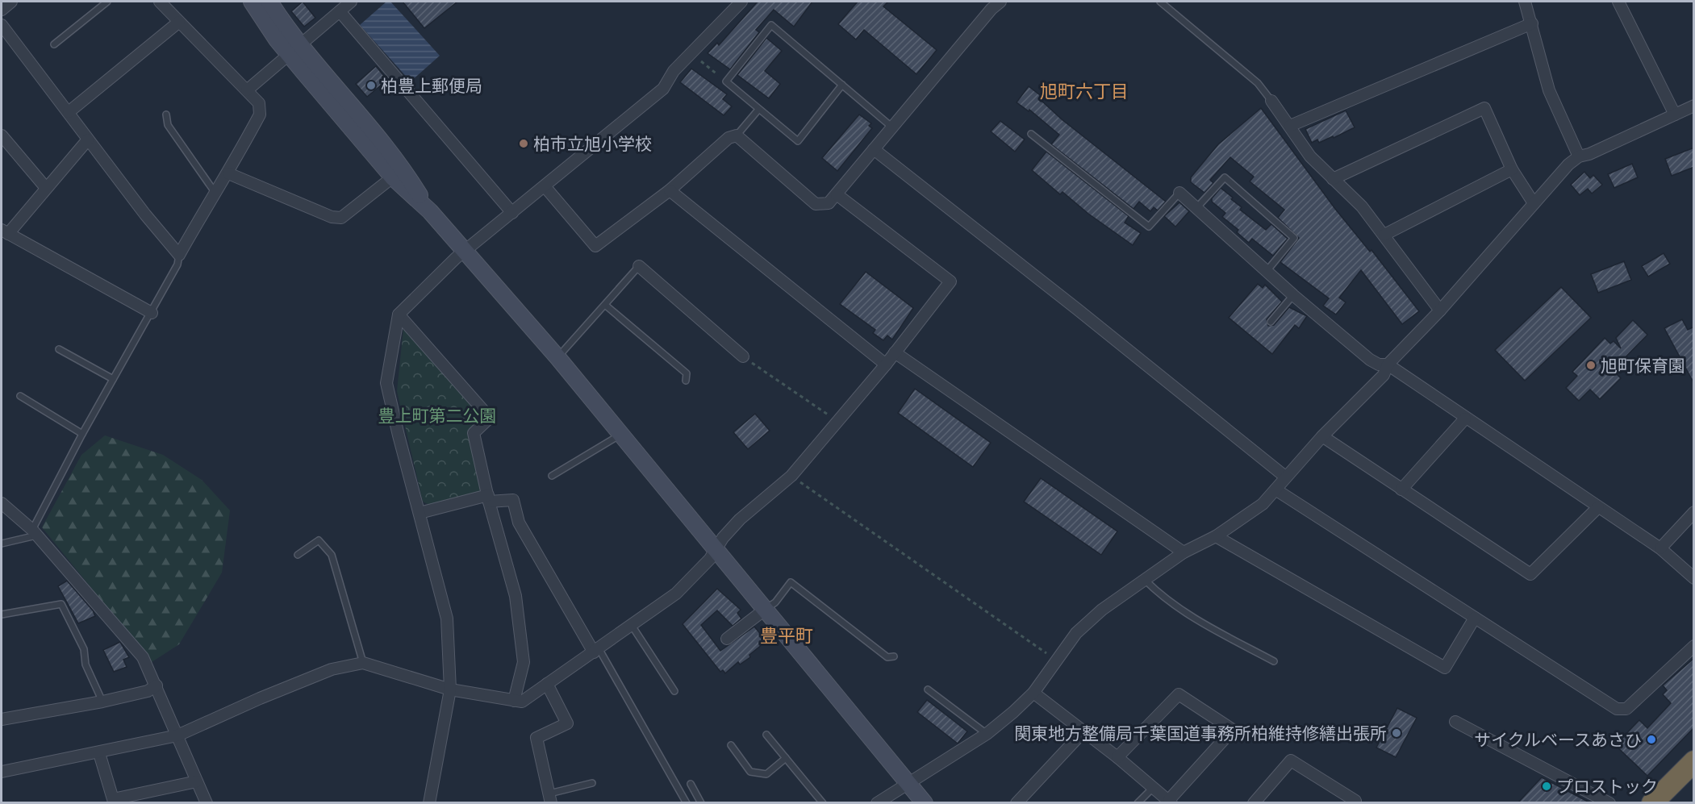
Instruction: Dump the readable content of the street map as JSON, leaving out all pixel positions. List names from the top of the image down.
{
  "districts": ["旭町六丁目", "豊平町"],
  "parks": ["豊上町第二公園"],
  "places": [
    "柏豊上郵便局",
    "柏市立旭小学校",
    "旭町保育園",
    "関東地方整備局千葉国道事務所柏維持修繕出張所",
    "サイクルベースあさひ",
    "プロストック"
  ]
}
